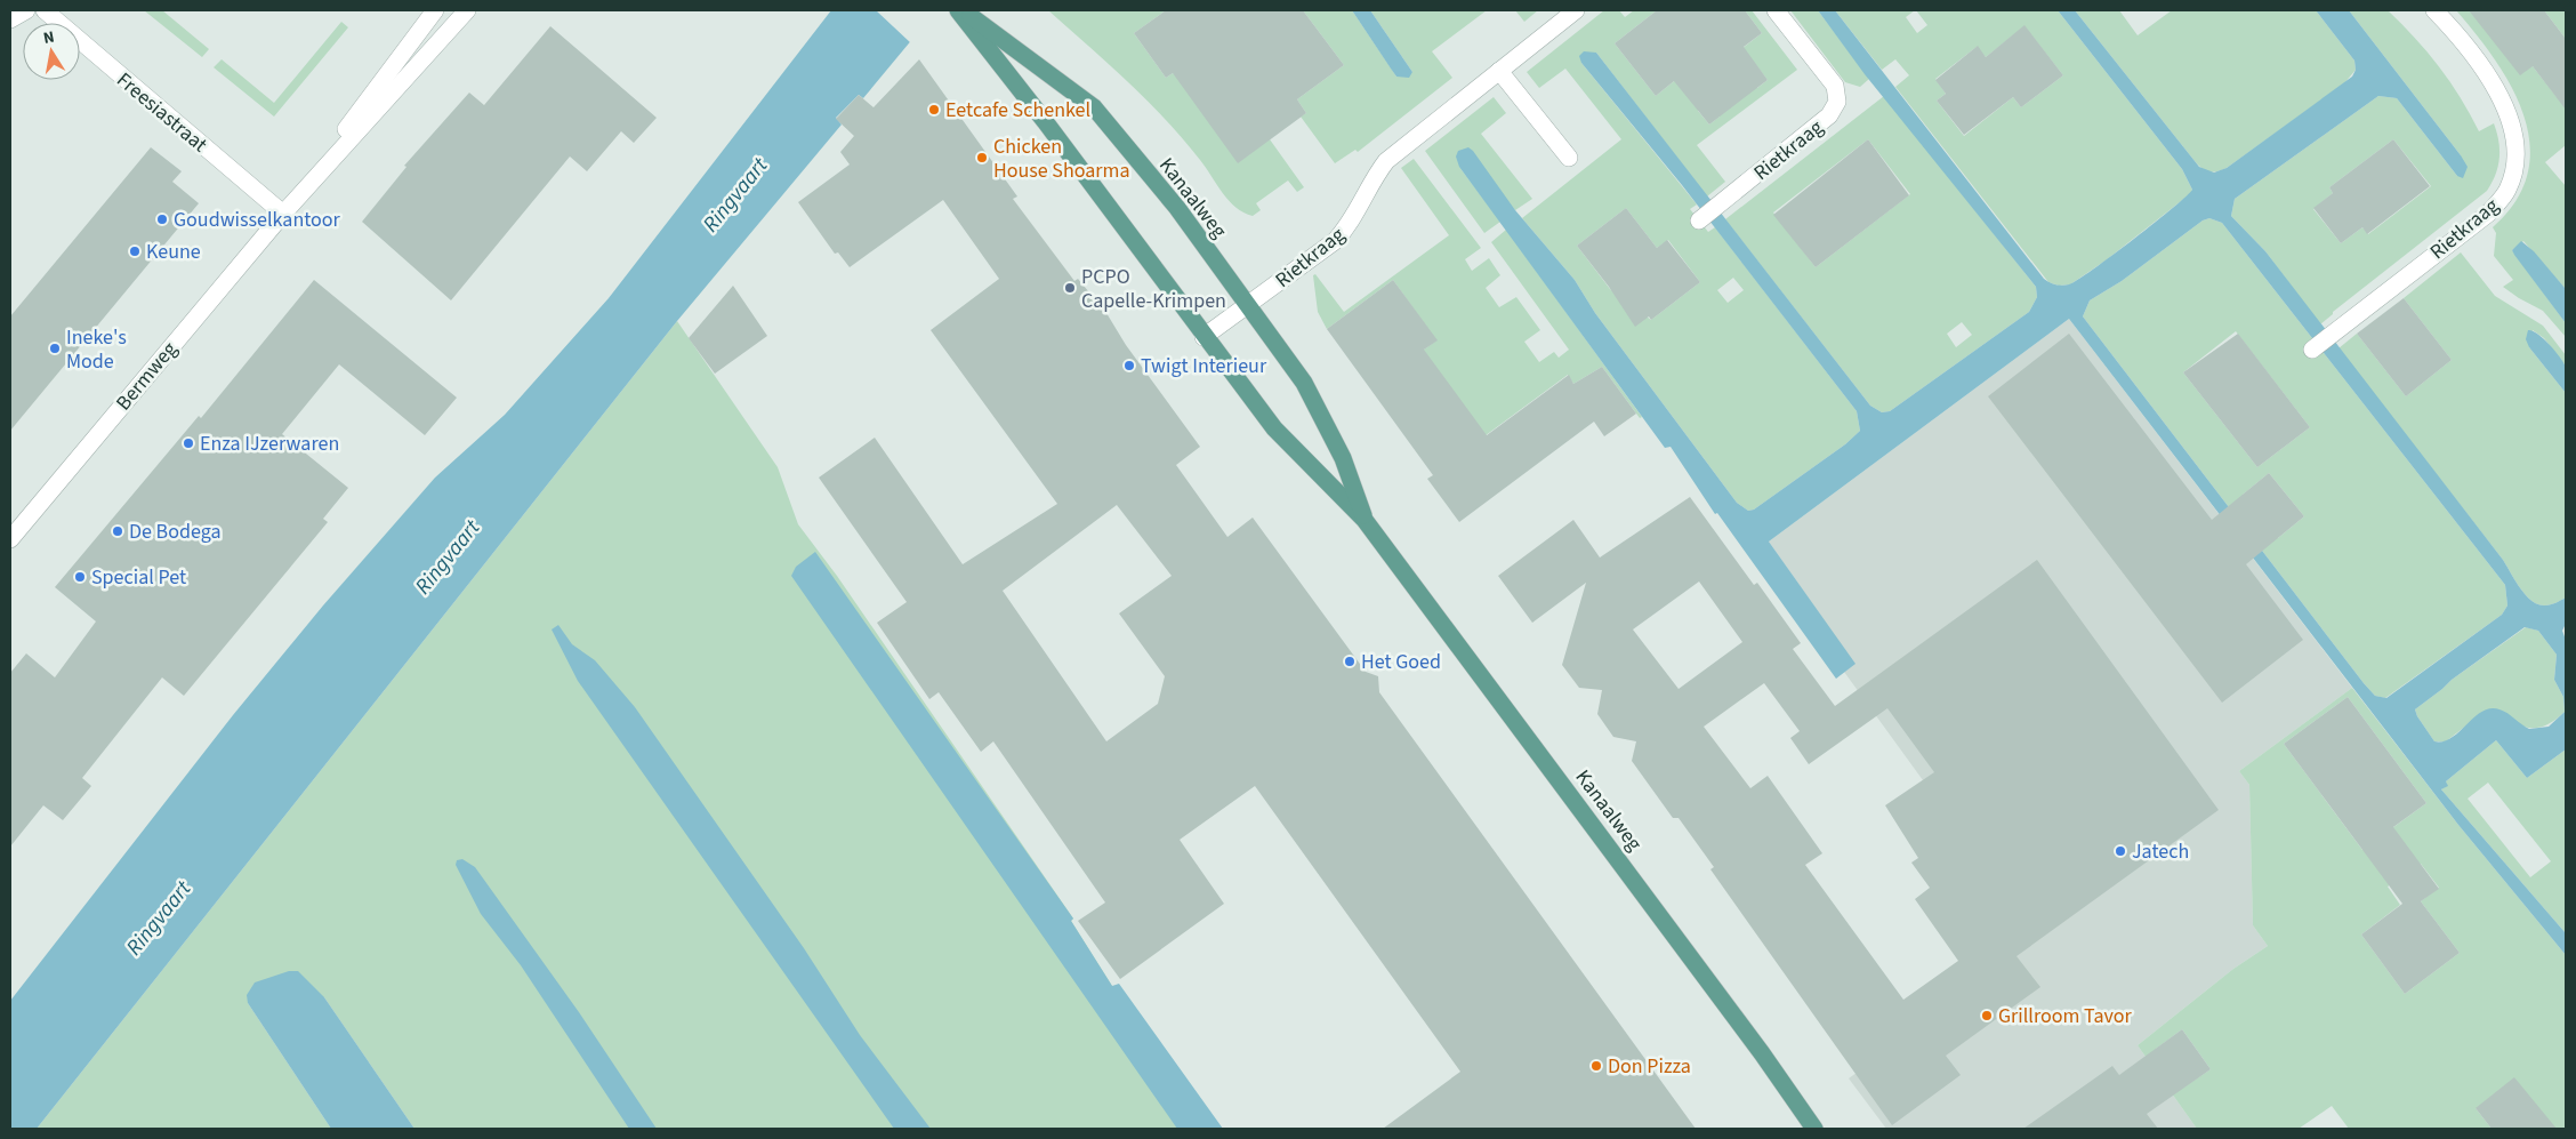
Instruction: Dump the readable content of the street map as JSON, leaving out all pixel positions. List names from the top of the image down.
{
  "streets": {
    "main road": ["Kanaalweg"],
    "street": ["Freesiastraat", "Rietkraag", "Bermweg"]
  },
  "crossings": [
    ["Freesiastraat", "Bermweg"],
    ["Rietkraag", "Kanaalweg"]
  ],
  "water": ["Ringvaart"],
  "places": [
    "Eetcafe Schenkel",
    "Chicken House Shoarma",
    "Goudwisselkantoor",
    "Keune",
    "PCPO Capelle-Krimpen",
    "Ineke's Mode",
    "Twigt Interieur",
    "Enza IJzerwaren",
    "De Bodega",
    "Special Pet",
    "Het Goed",
    "Jatech",
    "Grillroom Tavor",
    "Don Pizza"
  ],
  "north": "top"
}
